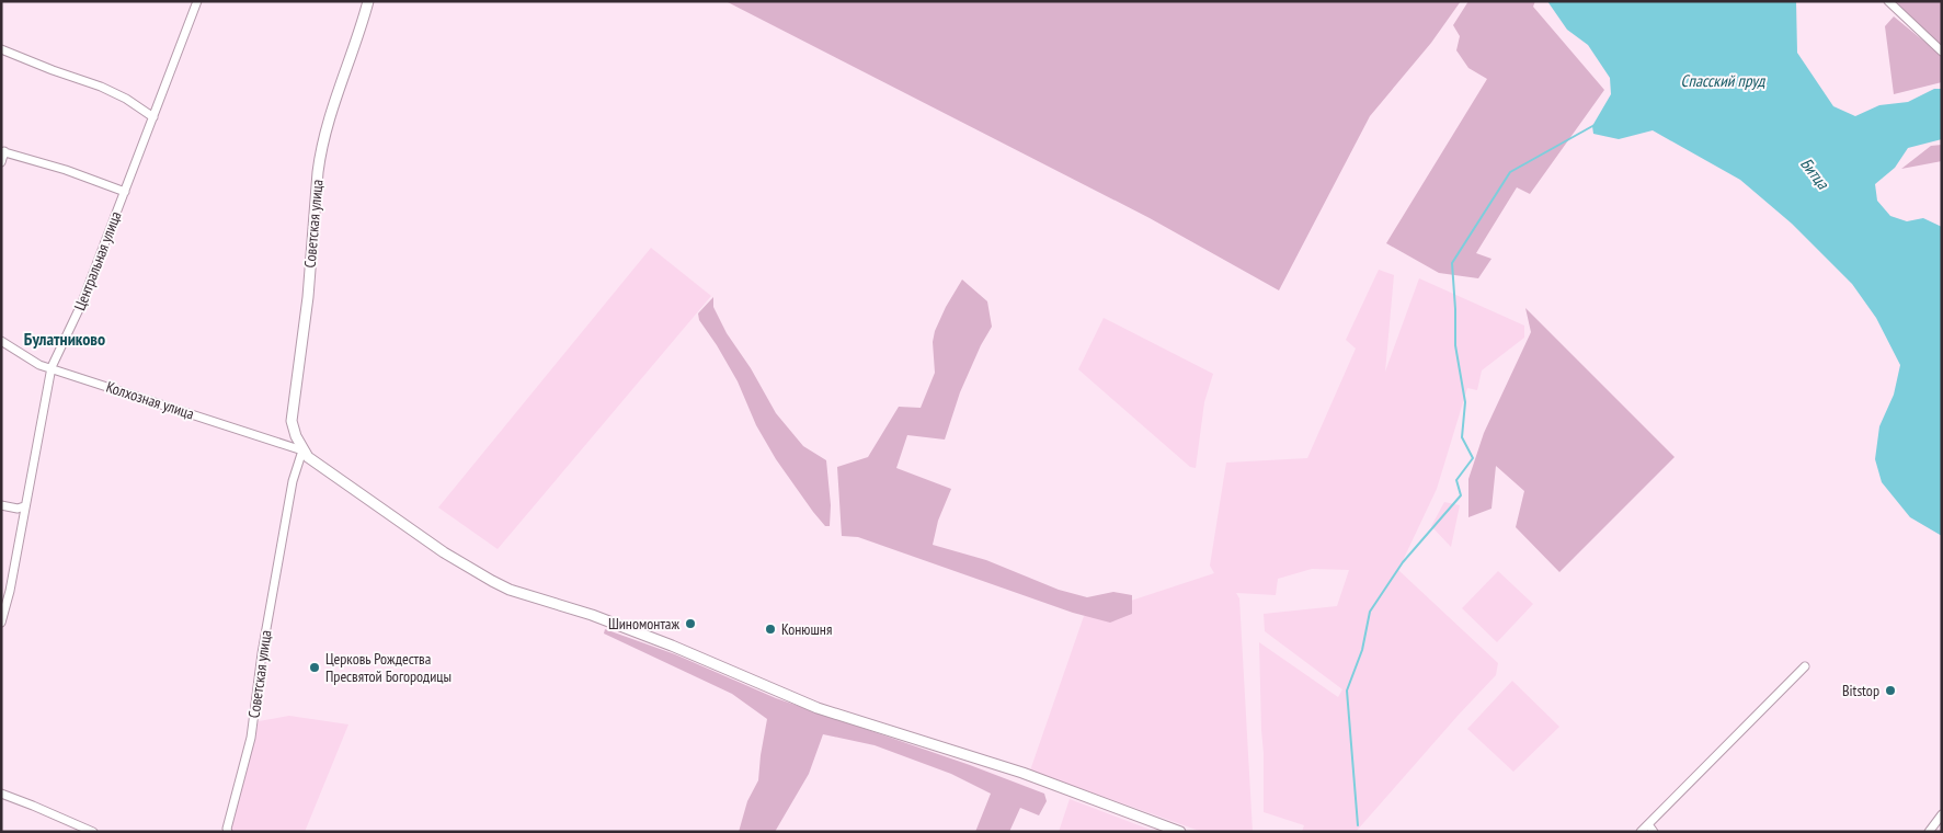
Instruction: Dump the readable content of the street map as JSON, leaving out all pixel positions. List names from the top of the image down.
{
  "streets": {
    "street": ["Советская улица", "Центральная улица", "Колхозная улица"]
  },
  "crossings": [
    ["Советская улица", "Колхозная улица"],
    ["Центральная улица", "Колхозная улица"]
  ],
  "districts": ["Булатниково"],
  "water": ["Спасский пруд", "Битца"],
  "places": [
    "Шиномонтаж",
    "Конюшня",
    "Церковь Рождества Пресвятой Богородицы",
    "Bitstop"
  ]
}
